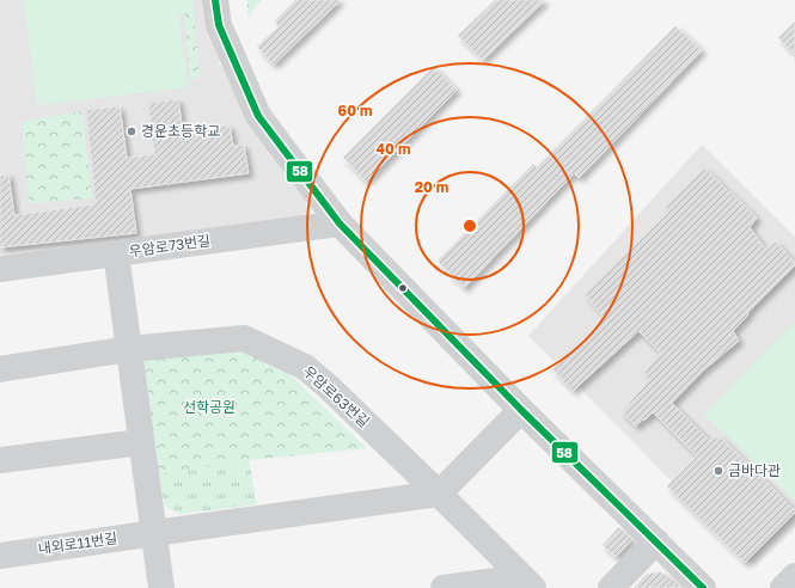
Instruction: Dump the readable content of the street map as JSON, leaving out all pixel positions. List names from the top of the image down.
{
  "streets": {
    "street": ["우암로73번길", "우암로63번길", "내외로11번길"]
  },
  "parks": ["선학공원"],
  "places": ["경운초등학교", "금바다관"],
  "lines": ["transit line 58"],
  "rings": ["60 m", "40 m", "20 m"]
}
